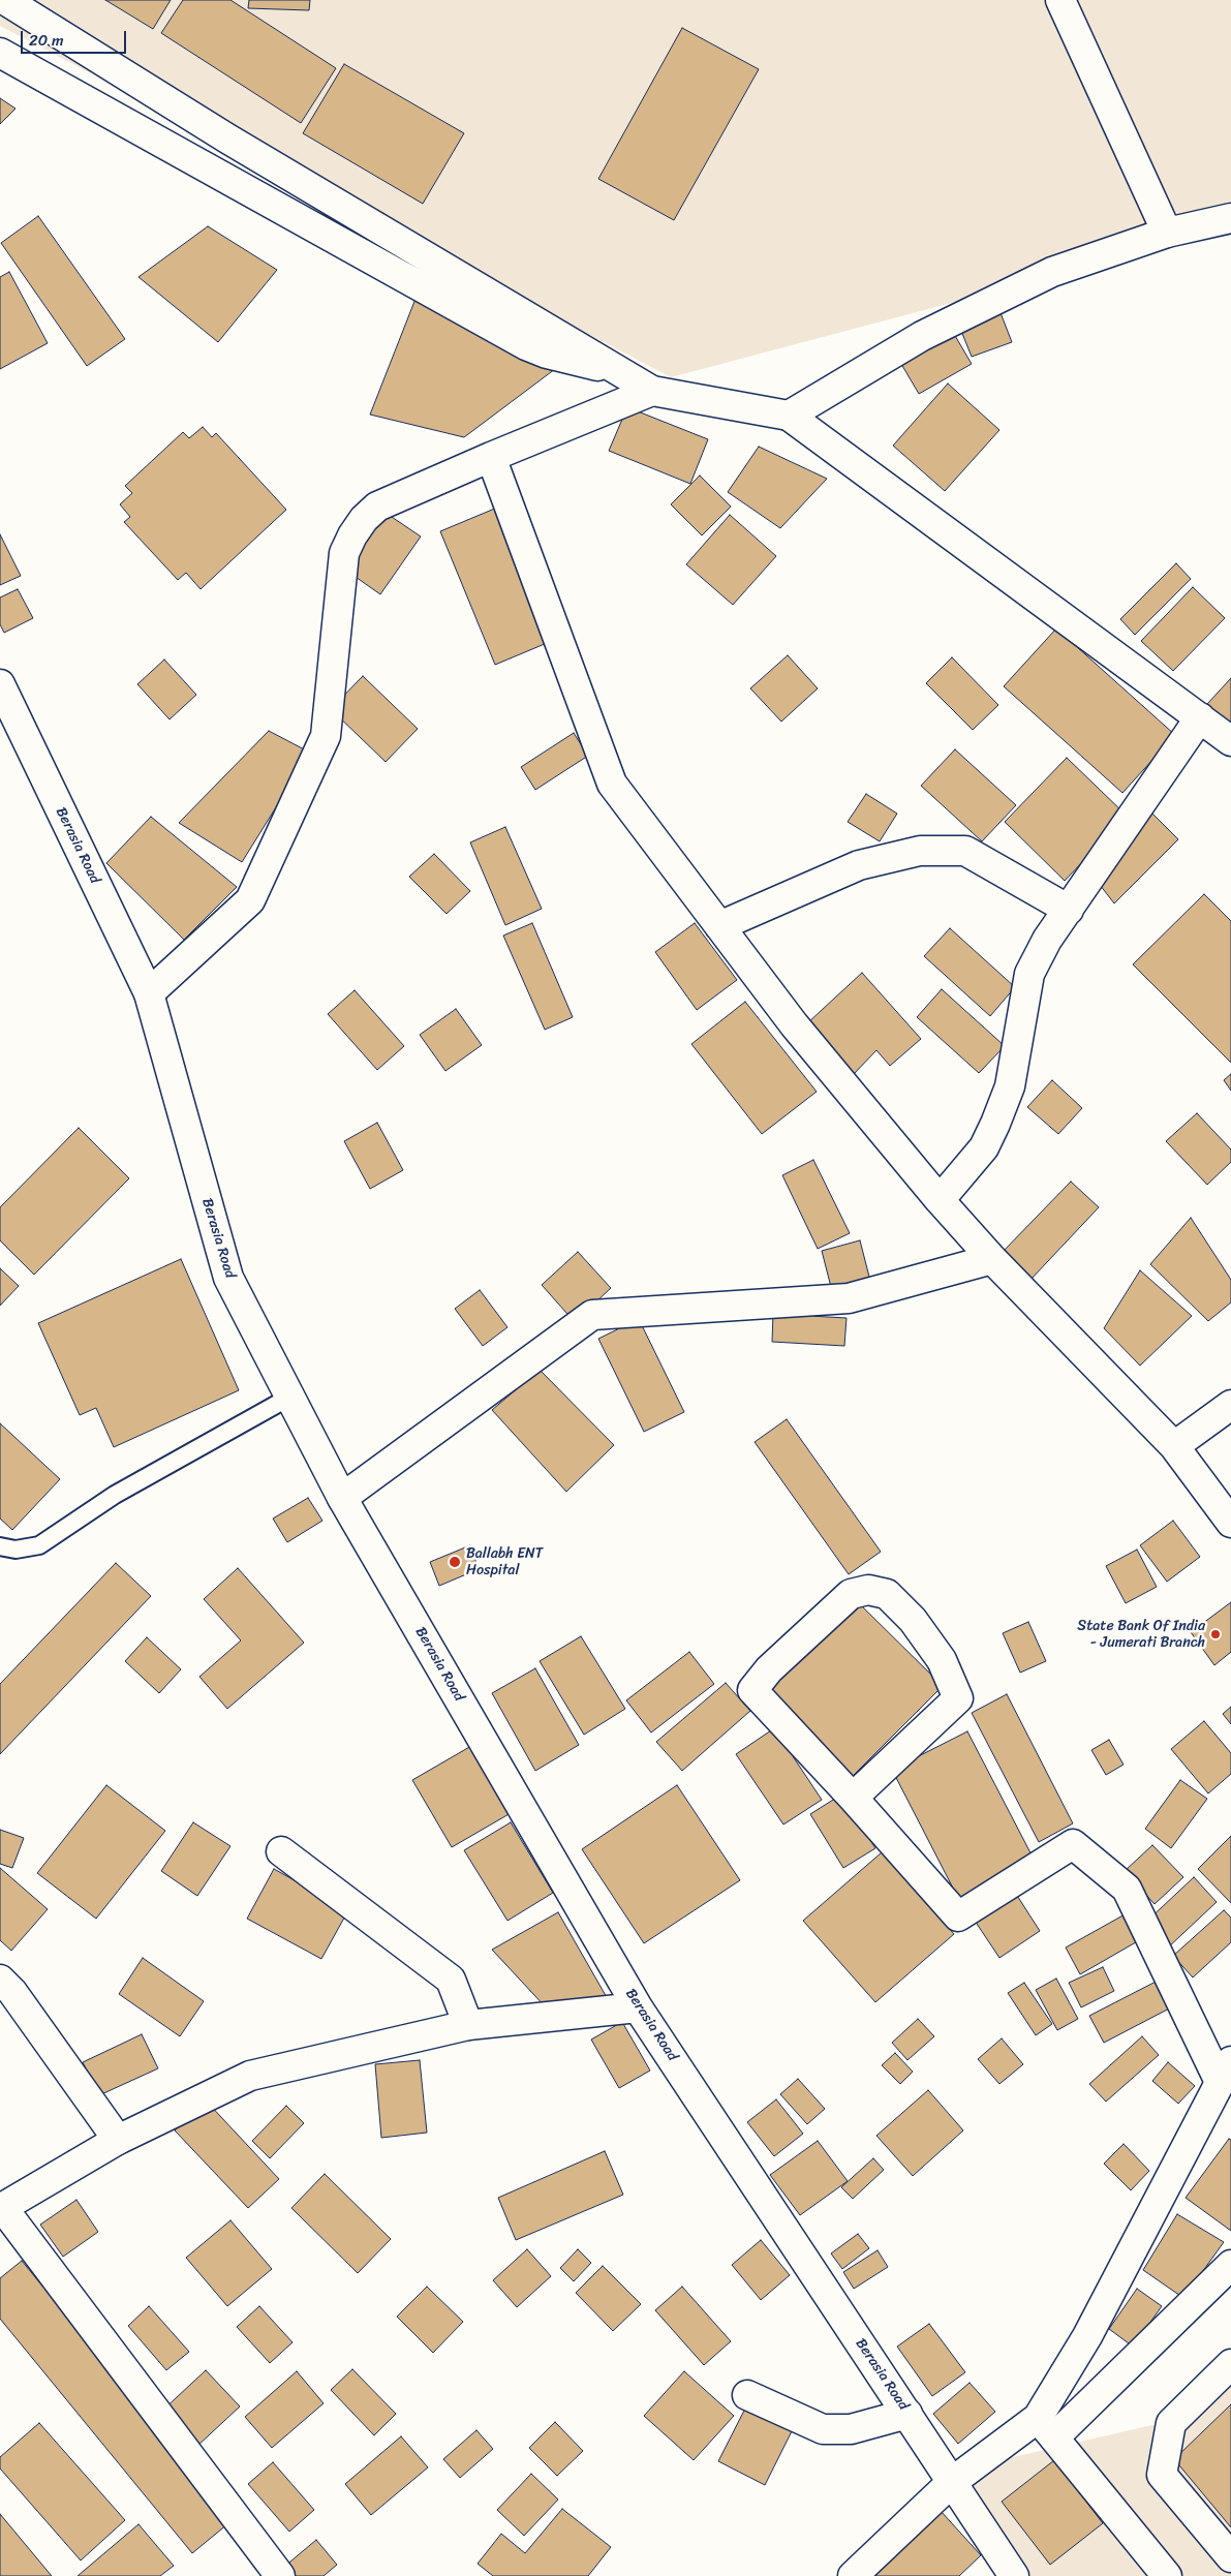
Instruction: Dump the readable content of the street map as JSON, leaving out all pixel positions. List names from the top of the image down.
{
  "streets": {
    "street": ["Berasia Road"]
  },
  "places": ["Ballabh ENT Hospital", "State Bank Of India - Jumerati Branch"],
  "scale_bar": "20 m"
}
